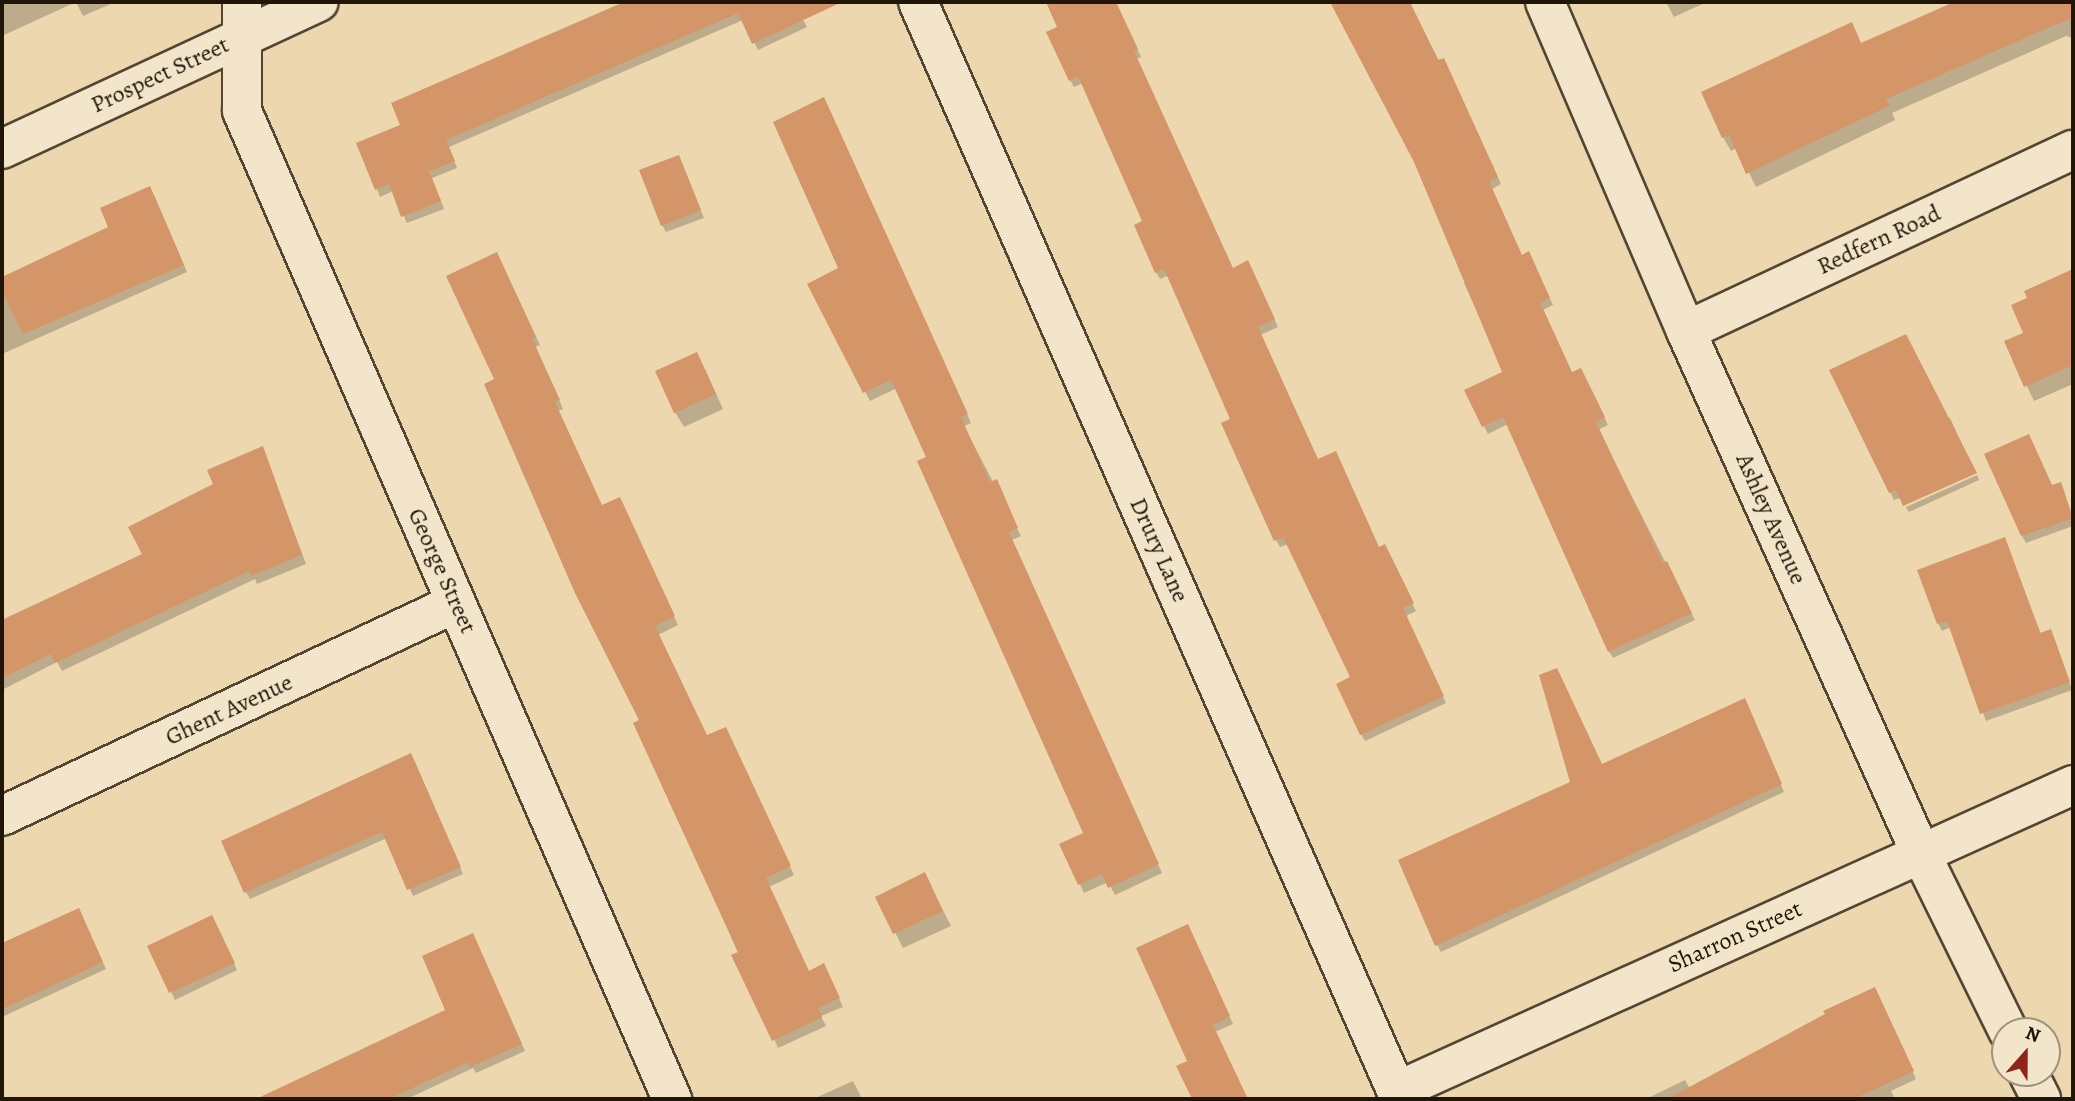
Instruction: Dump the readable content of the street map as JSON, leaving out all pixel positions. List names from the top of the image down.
{
  "streets": {
    "street": [
      "Prospect Street",
      "Redfern Road",
      "Ashley Avenue",
      "Drury Lane",
      "George Street",
      "Ghent Avenue",
      "Sharron Street"
    ]
  },
  "crossings": [
    ["Prospect Street", "George Street"],
    ["Redfern Road", "Ashley Avenue"],
    ["Ashley Avenue", "Sharron Street"],
    ["Drury Lane", "Sharron Street"],
    ["George Street", "Ghent Avenue"]
  ],
  "north": "top"
}
